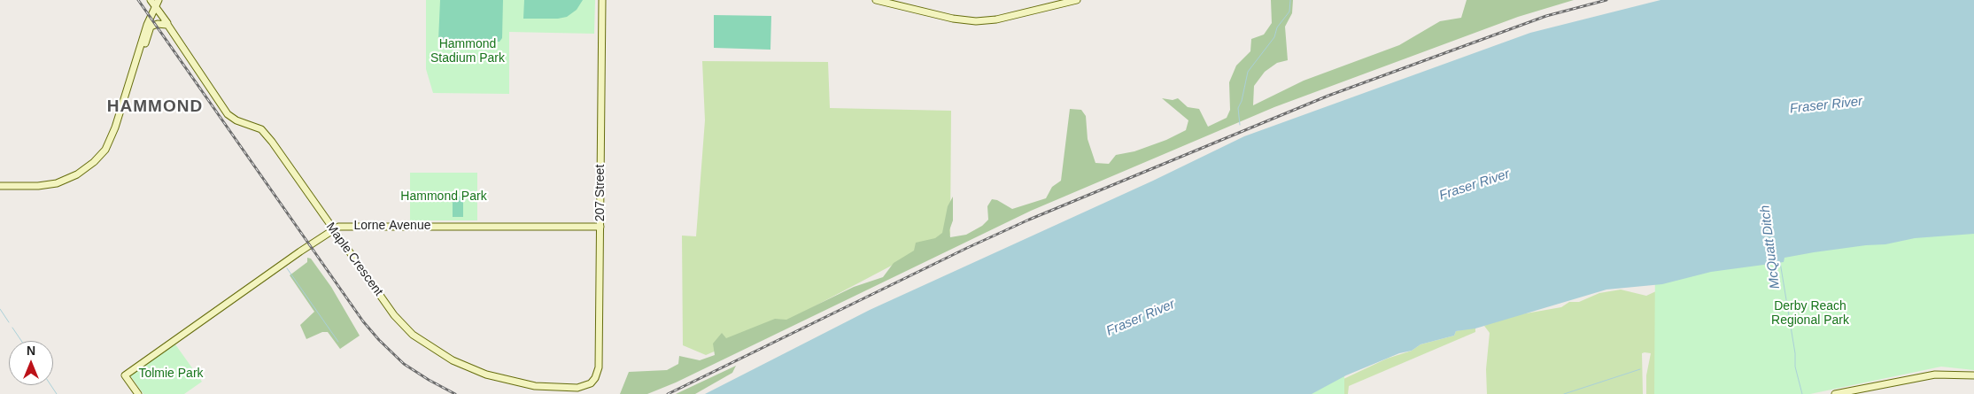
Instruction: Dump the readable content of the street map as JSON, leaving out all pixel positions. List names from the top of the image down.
{
  "streets": {
    "street": ["207 Street", "Lorne Avenue", "Maple Crescent"]
  },
  "crossings": [
    ["207 Street", "Lorne Avenue"],
    ["207 Street", "Maple Crescent"],
    ["Lorne Avenue", "Maple Crescent"]
  ],
  "districts": ["HAMMOND"],
  "water": ["Fraser River", "McQuatt Ditch"],
  "parks": [
    "Hammond Stadium Park",
    "Hammond Park",
    "Derby Reach Regional Park",
    "Tolmie Park"
  ],
  "north": "top"
}
